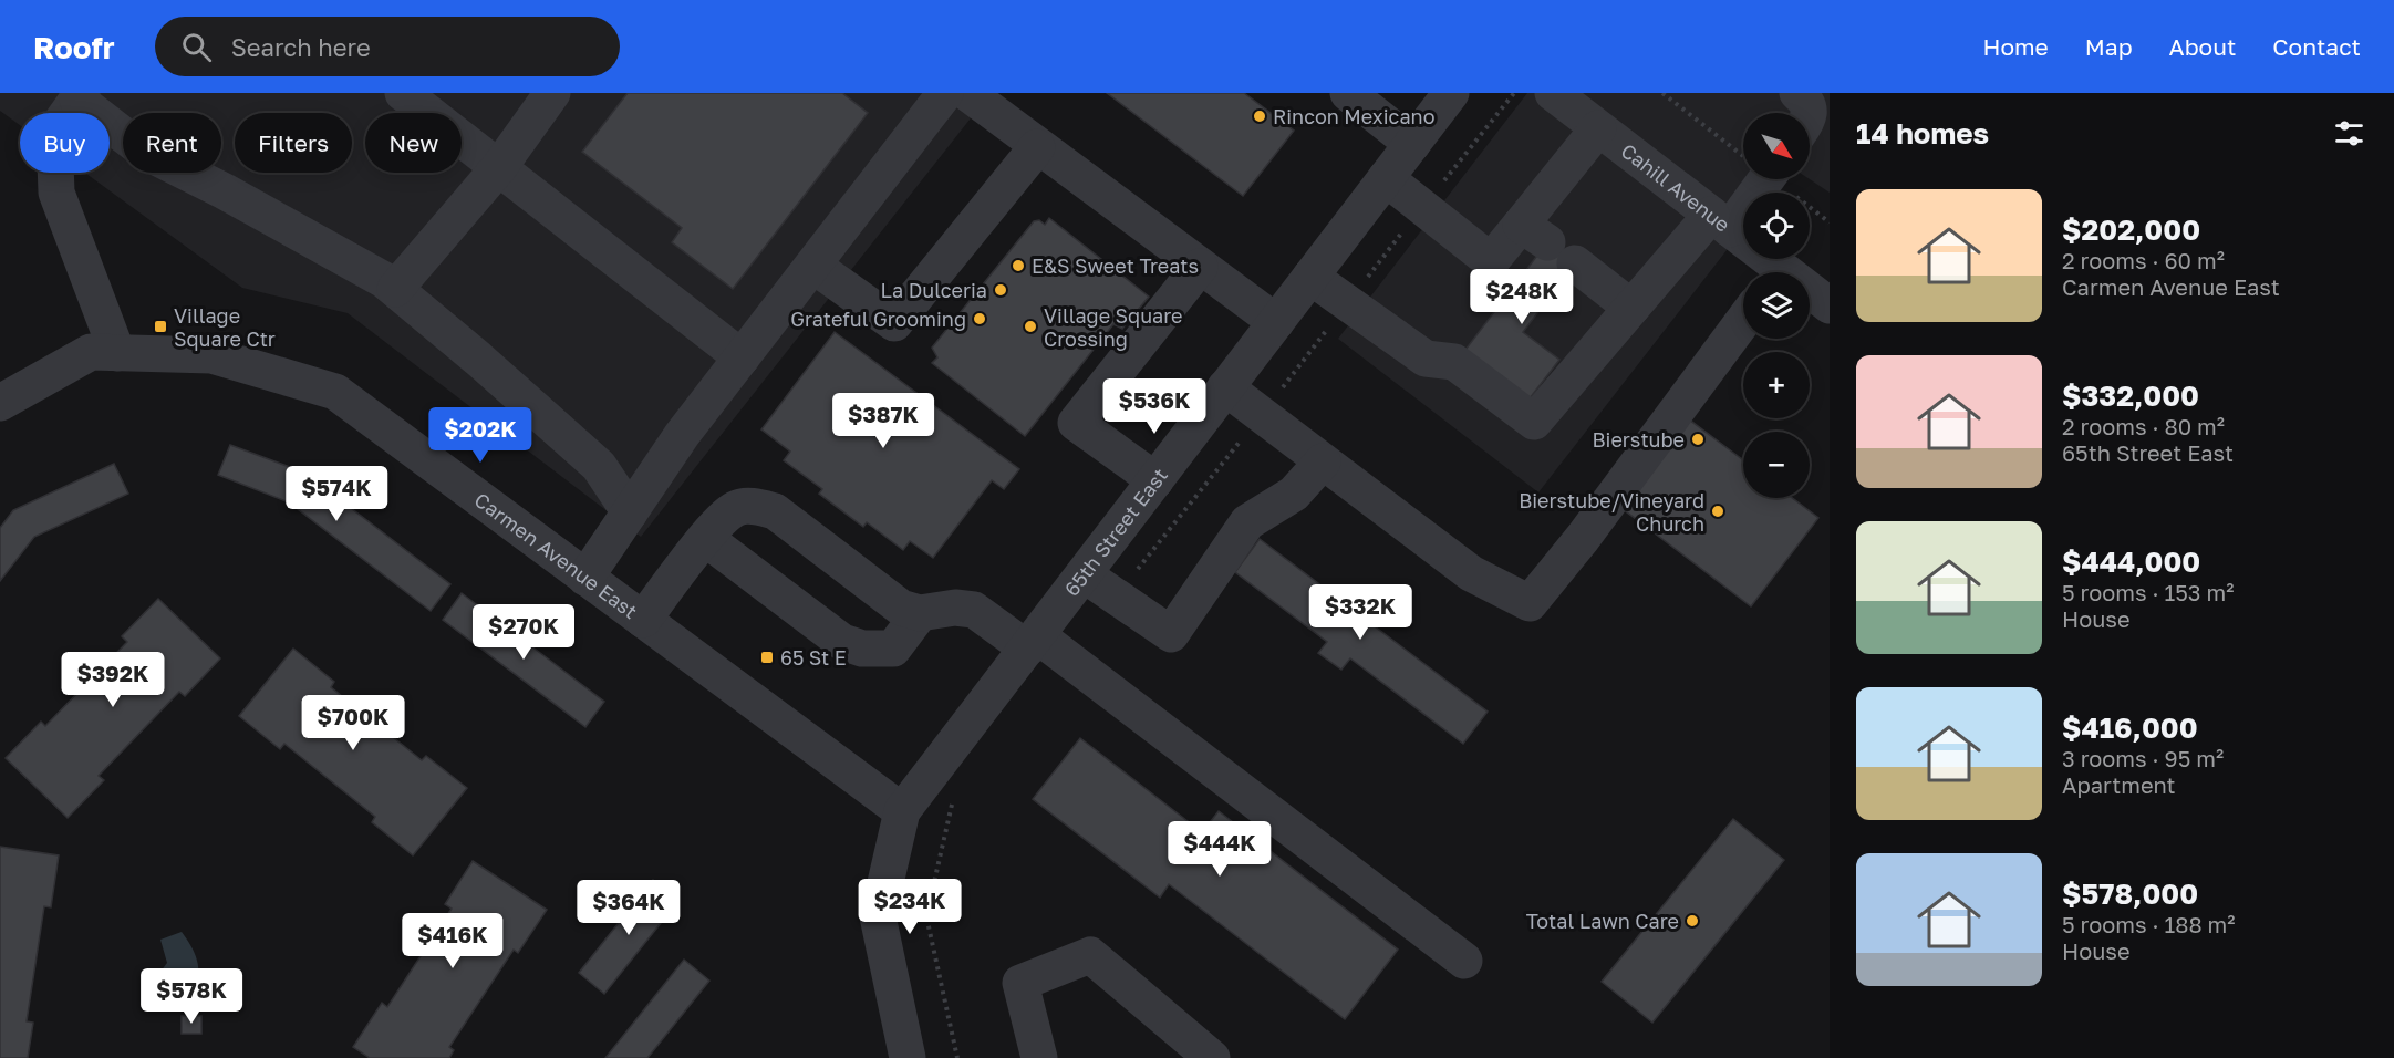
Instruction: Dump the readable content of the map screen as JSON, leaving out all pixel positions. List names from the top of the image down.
{
  "streets": {
    "street": ["Cahill Avenue", "65th Street East", "Carmen Avenue East"]
  },
  "crossings": [
    ["65th Street East", "Carmen Avenue East"]
  ],
  "places": {
    "other": [
      "Rincon Mexicano",
      "E&S Sweet Treats",
      "La Dulceria",
      "Grateful Grooming",
      "Village Square Crossing",
      "Bierstube",
      "Bierstube/Vineyard Church",
      "Total Lawn Care"
    ],
    "transit": ["Village Square Ctr", "65 St E"]
  },
  "north": "bottom right",
  "page": {
    "header": "Roofr",
    "search": "Search here",
    "nav": [
      "Home",
      "Map",
      "About",
      "Contact"
    ],
    "heading": "14 homes",
    "map_buttons": ["+", "−"],
    "chip": [
      "Buy",
      "Rent",
      "Filters",
      "New"
    ],
    "list": [
      {
        "name": "$202,000",
        "note": "2 rooms · 60 m² · Carmen Avenue East"
      },
      {
        "name": "$332,000",
        "note": "2 rooms · 80 m² · 65th Street East"
      },
      {
        "name": "$444,000",
        "note": "5 rooms · 153 m² · House"
      },
      {
        "name": "$416,000",
        "note": "3 rooms · 95 m² · Apartment"
      },
      {
        "name": "$578,000",
        "note": "5 rooms · 188 m² · House"
      }
    ],
    "price": [
      "$248K",
      "$536K",
      "$387K",
      "$202K",
      "$574K",
      "$332K",
      "$270K",
      "$392K",
      "$700K",
      "$444K",
      "$234K",
      "$364K",
      "$416K",
      "$578K"
    ]
  }
}
